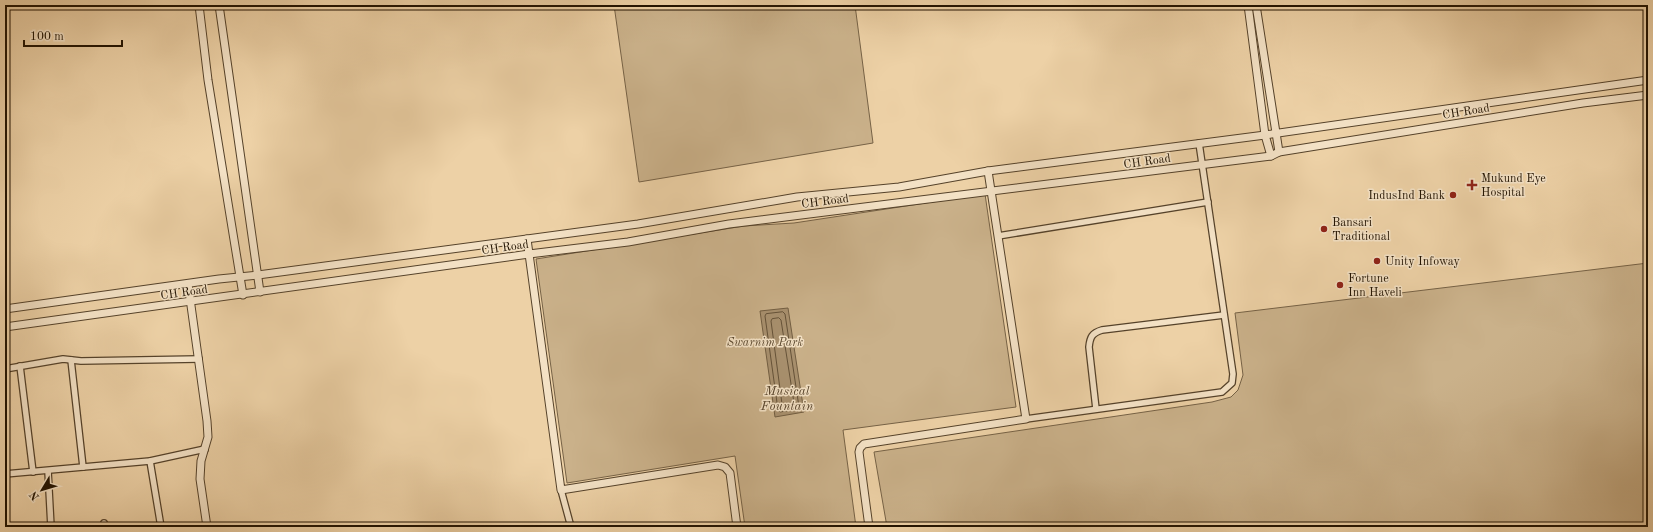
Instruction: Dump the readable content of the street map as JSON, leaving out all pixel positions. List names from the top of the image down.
{
  "streets": {
    "street": ["CH Road"]
  },
  "water": ["Musical Fountain"],
  "parks": ["Swarnim Park"],
  "places": {
    "health": ["Mukund Eye Hospital"],
    "other": [
      "IndusInd Bank",
      "Bansari Traditional",
      "Unity Infoway",
      "Fortune Inn Haveli"
    ]
  },
  "scale_bar": "100 m",
  "north": "bottom left"
}
